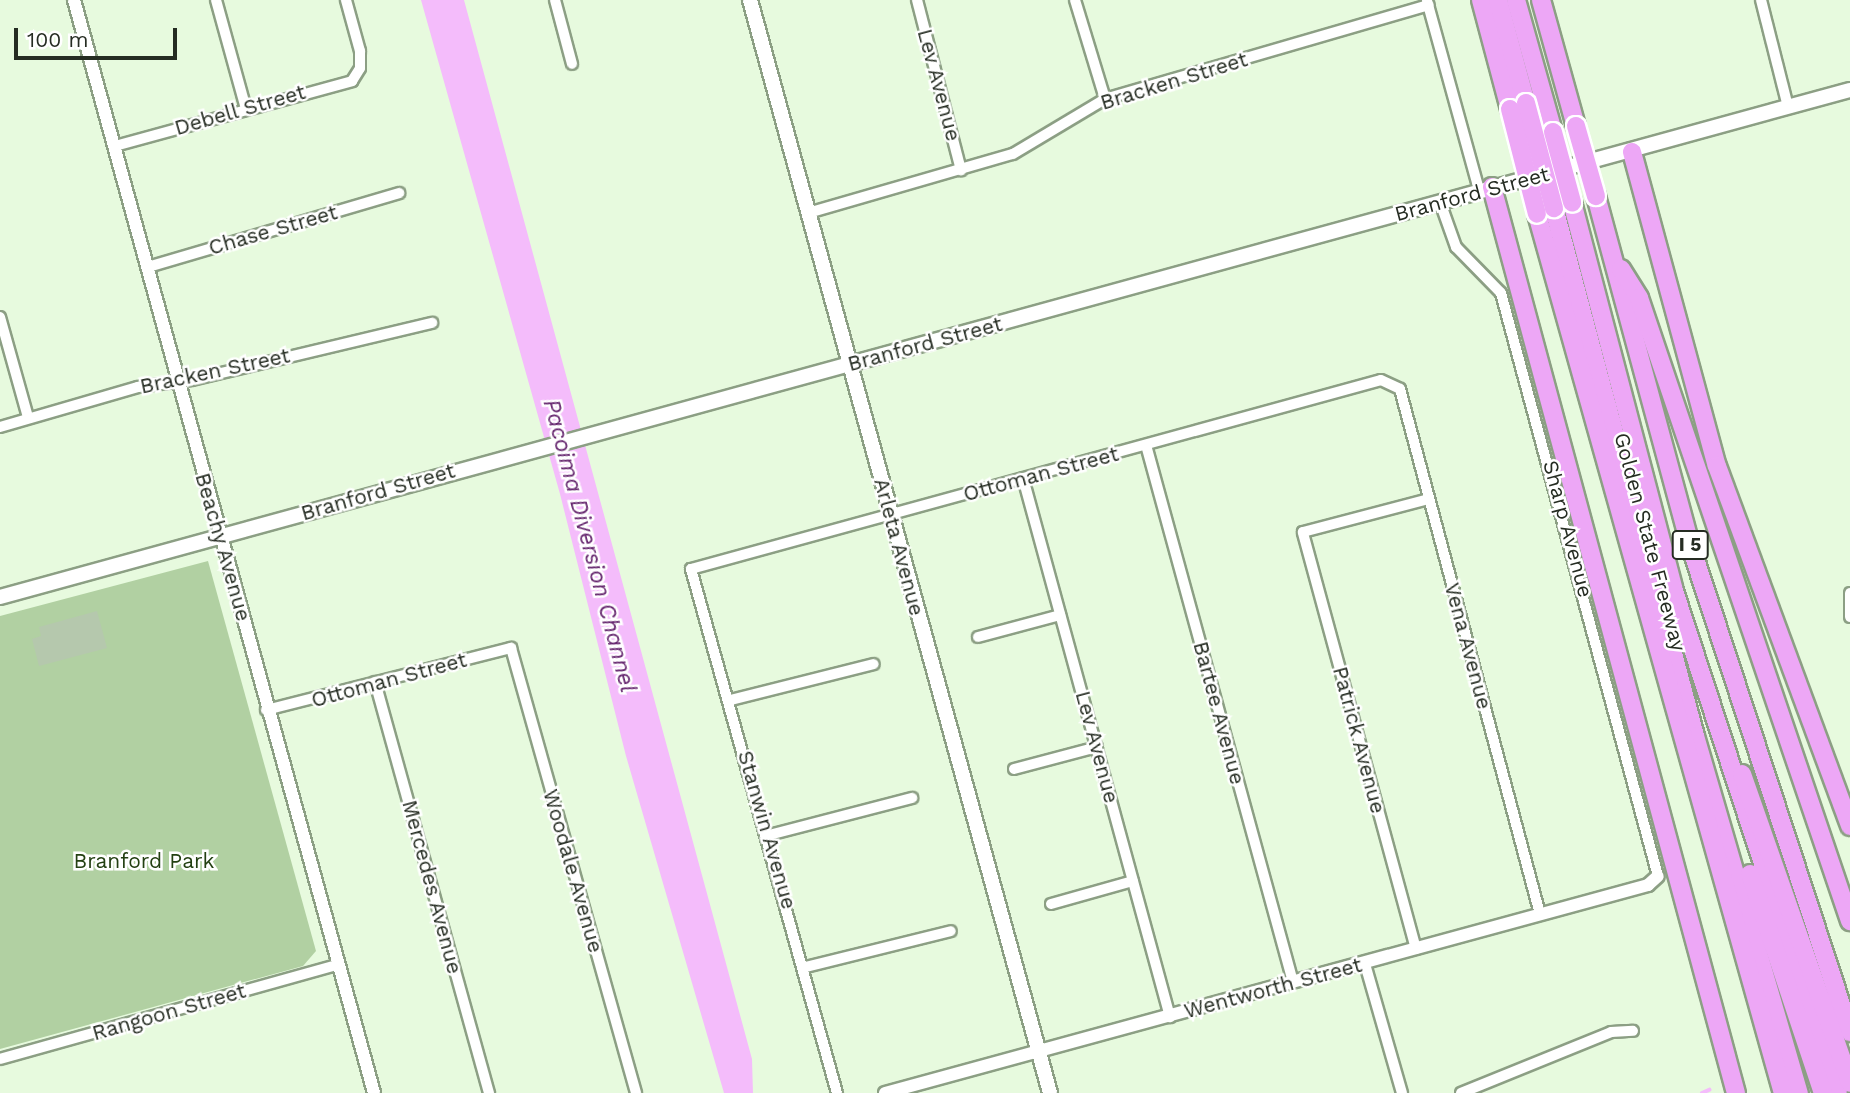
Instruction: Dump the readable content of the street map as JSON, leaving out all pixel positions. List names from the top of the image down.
{
  "streets": {
    "highway": ["Golden State Freeway", "I 5"],
    "main road": ["Branford Street", "Arleta Avenue"],
    "street": [
      "Bracken Street",
      "Lev Avenue",
      "Debell Street",
      "Chase Street",
      "Ottoman Street",
      "Sharp Avenue",
      "Beachy Avenue",
      "Vena Avenue",
      "Bartee Avenue",
      "Patrick Avenue",
      "Stanwin Avenue",
      "Woodale Avenue",
      "Mercedes Avenue",
      "Wentworth Street",
      "Rangoon Street"
    ]
  },
  "crossings": [
    ["Bracken Street", "Lev Avenue"],
    ["Bracken Street", "Beachy Avenue"],
    ["Bracken Street", "Arleta Avenue"],
    ["Lev Avenue", "Ottoman Street"],
    ["Lev Avenue", "Wentworth Street"],
    ["Debell Street", "Beachy Avenue"],
    ["Branford Street", "Sharp Avenue"],
    ["Branford Street", "Beachy Avenue"],
    ["Branford Street", "Arleta Avenue"],
    ["Chase Street", "Beachy Avenue"],
    ["Ottoman Street", "Beachy Avenue"],
    ["Ottoman Street", "Arleta Avenue"],
    ["Ottoman Street", "Vena Avenue"],
    ["Ottoman Street", "Bartee Avenue"],
    ["Ottoman Street", "Stanwin Avenue"],
    ["Ottoman Street", "Woodale Avenue"],
    ["Ottoman Street", "Mercedes Avenue"],
    ["Sharp Avenue", "Wentworth Street"],
    ["Beachy Avenue", "Rangoon Street"],
    ["Arleta Avenue", "Wentworth Street"],
    ["Vena Avenue", "Patrick Avenue"],
    ["Vena Avenue", "Wentworth Street"],
    ["Bartee Avenue", "Wentworth Street"],
    ["Patrick Avenue", "Wentworth Street"]
  ],
  "water": ["Pacoima Diversion Channel"],
  "parks": ["Branford Park"],
  "scale_bar": "100 m"
}
